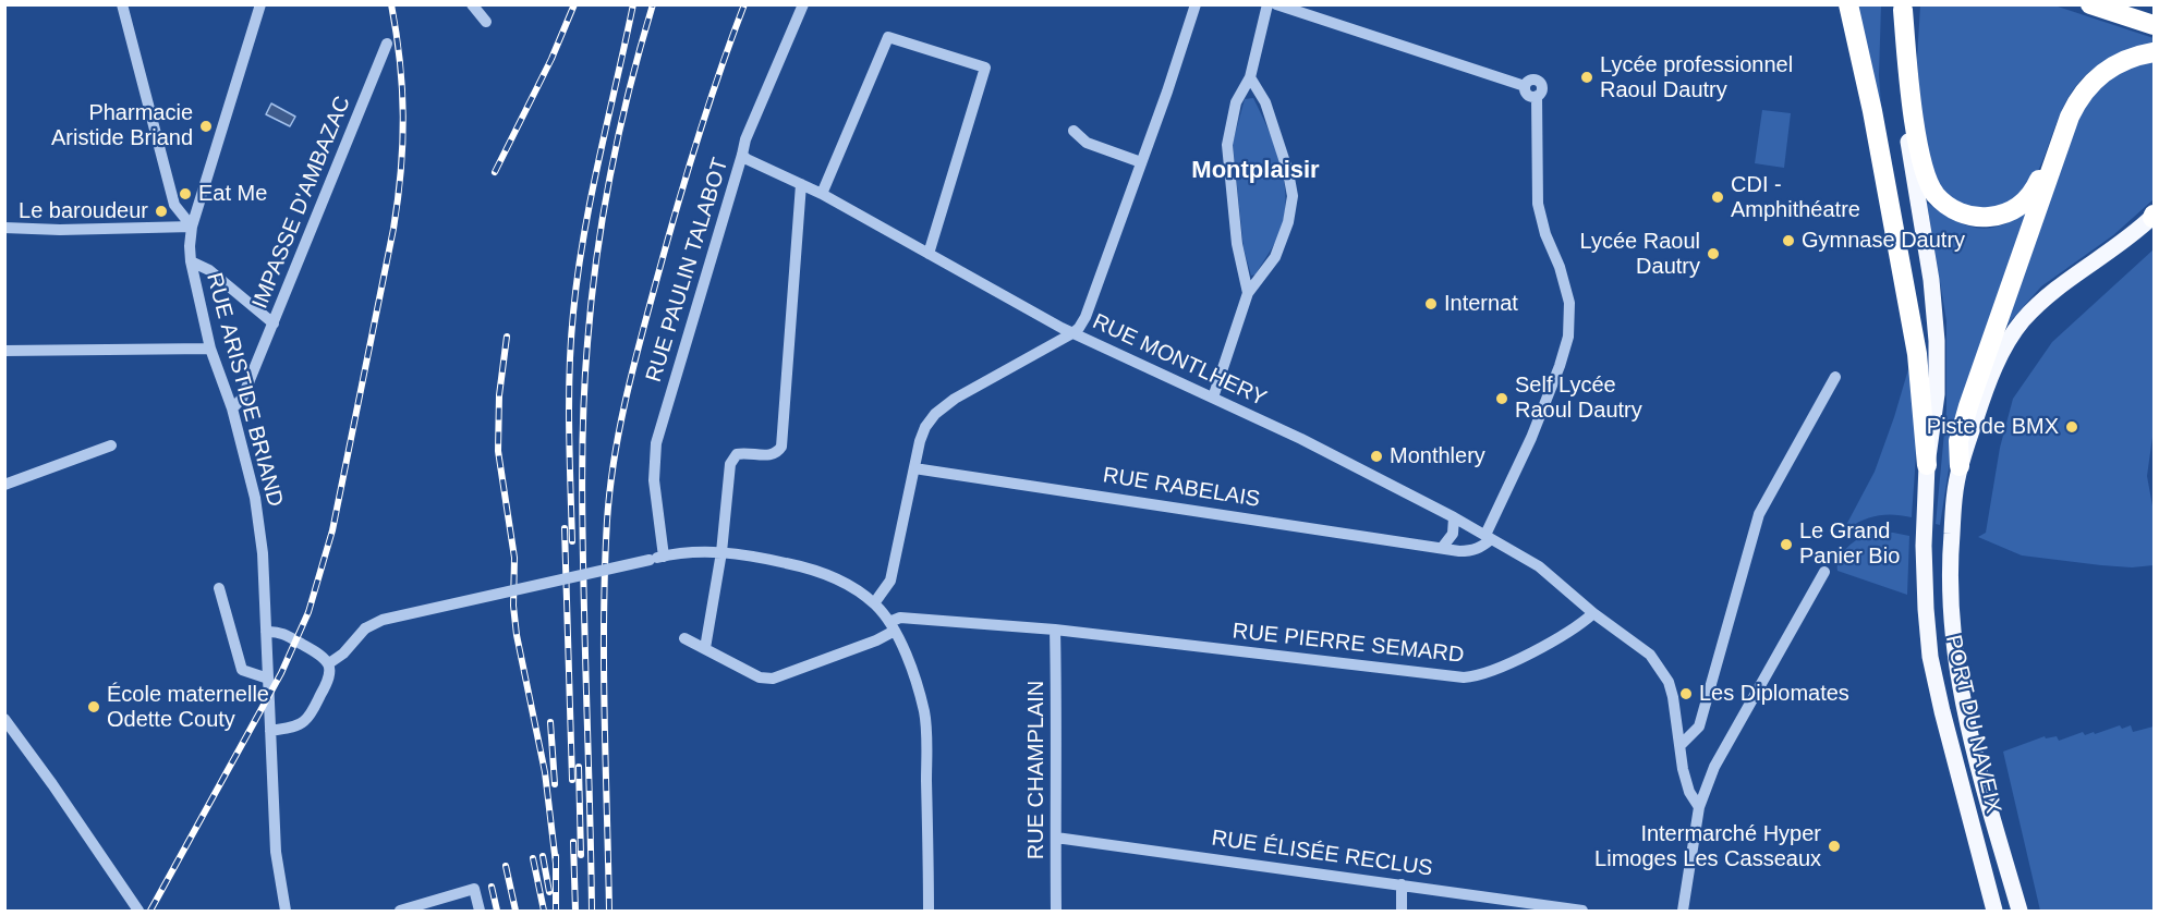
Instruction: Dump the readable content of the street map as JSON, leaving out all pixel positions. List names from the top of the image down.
{
  "streets": {
    "main road": ["PORT DU NAVEIX"],
    "street": [
      "IMPASSE D'AMBAZAC",
      "RUE PAULIN TALABOT",
      "RUE MONTLHERY",
      "RUE ARISTIDE BRIAND",
      "RUE RABELAIS",
      "RUE PIERRE SEMARD",
      "RUE CHAMPLAIN",
      "RUE ÉLISÉE RECLUS"
    ]
  },
  "crossings": [
    ["IMPASSE D'AMBAZAC", "RUE ARISTIDE BRIAND"],
    ["RUE PAULIN TALABOT", "RUE MONTLHERY"],
    ["RUE MONTLHERY", "RUE RABELAIS"],
    ["RUE MONTLHERY", "RUE PIERRE SEMARD"],
    ["RUE PIERRE SEMARD", "RUE CHAMPLAIN"],
    ["RUE CHAMPLAIN", "RUE ÉLISÉE RECLUS"]
  ],
  "districts": ["Montplaisir"],
  "places": [
    "Lycée professionnel Raoul Dautry",
    "Pharmacie Aristide Briand",
    "Eat Me",
    "CDI - Amphithéatre",
    "Le baroudeur",
    "Gymnase Dautry",
    "Lycée Raoul Dautry",
    "Internat",
    "Self Lycée Raoul Dautry",
    "Piste de BMX",
    "Monthlery",
    "Le Grand Panier Bio",
    "Les Diplomates",
    "École maternelle Odette Couty",
    "Intermarché Hyper Limoges Les Casseaux"
  ]
}
